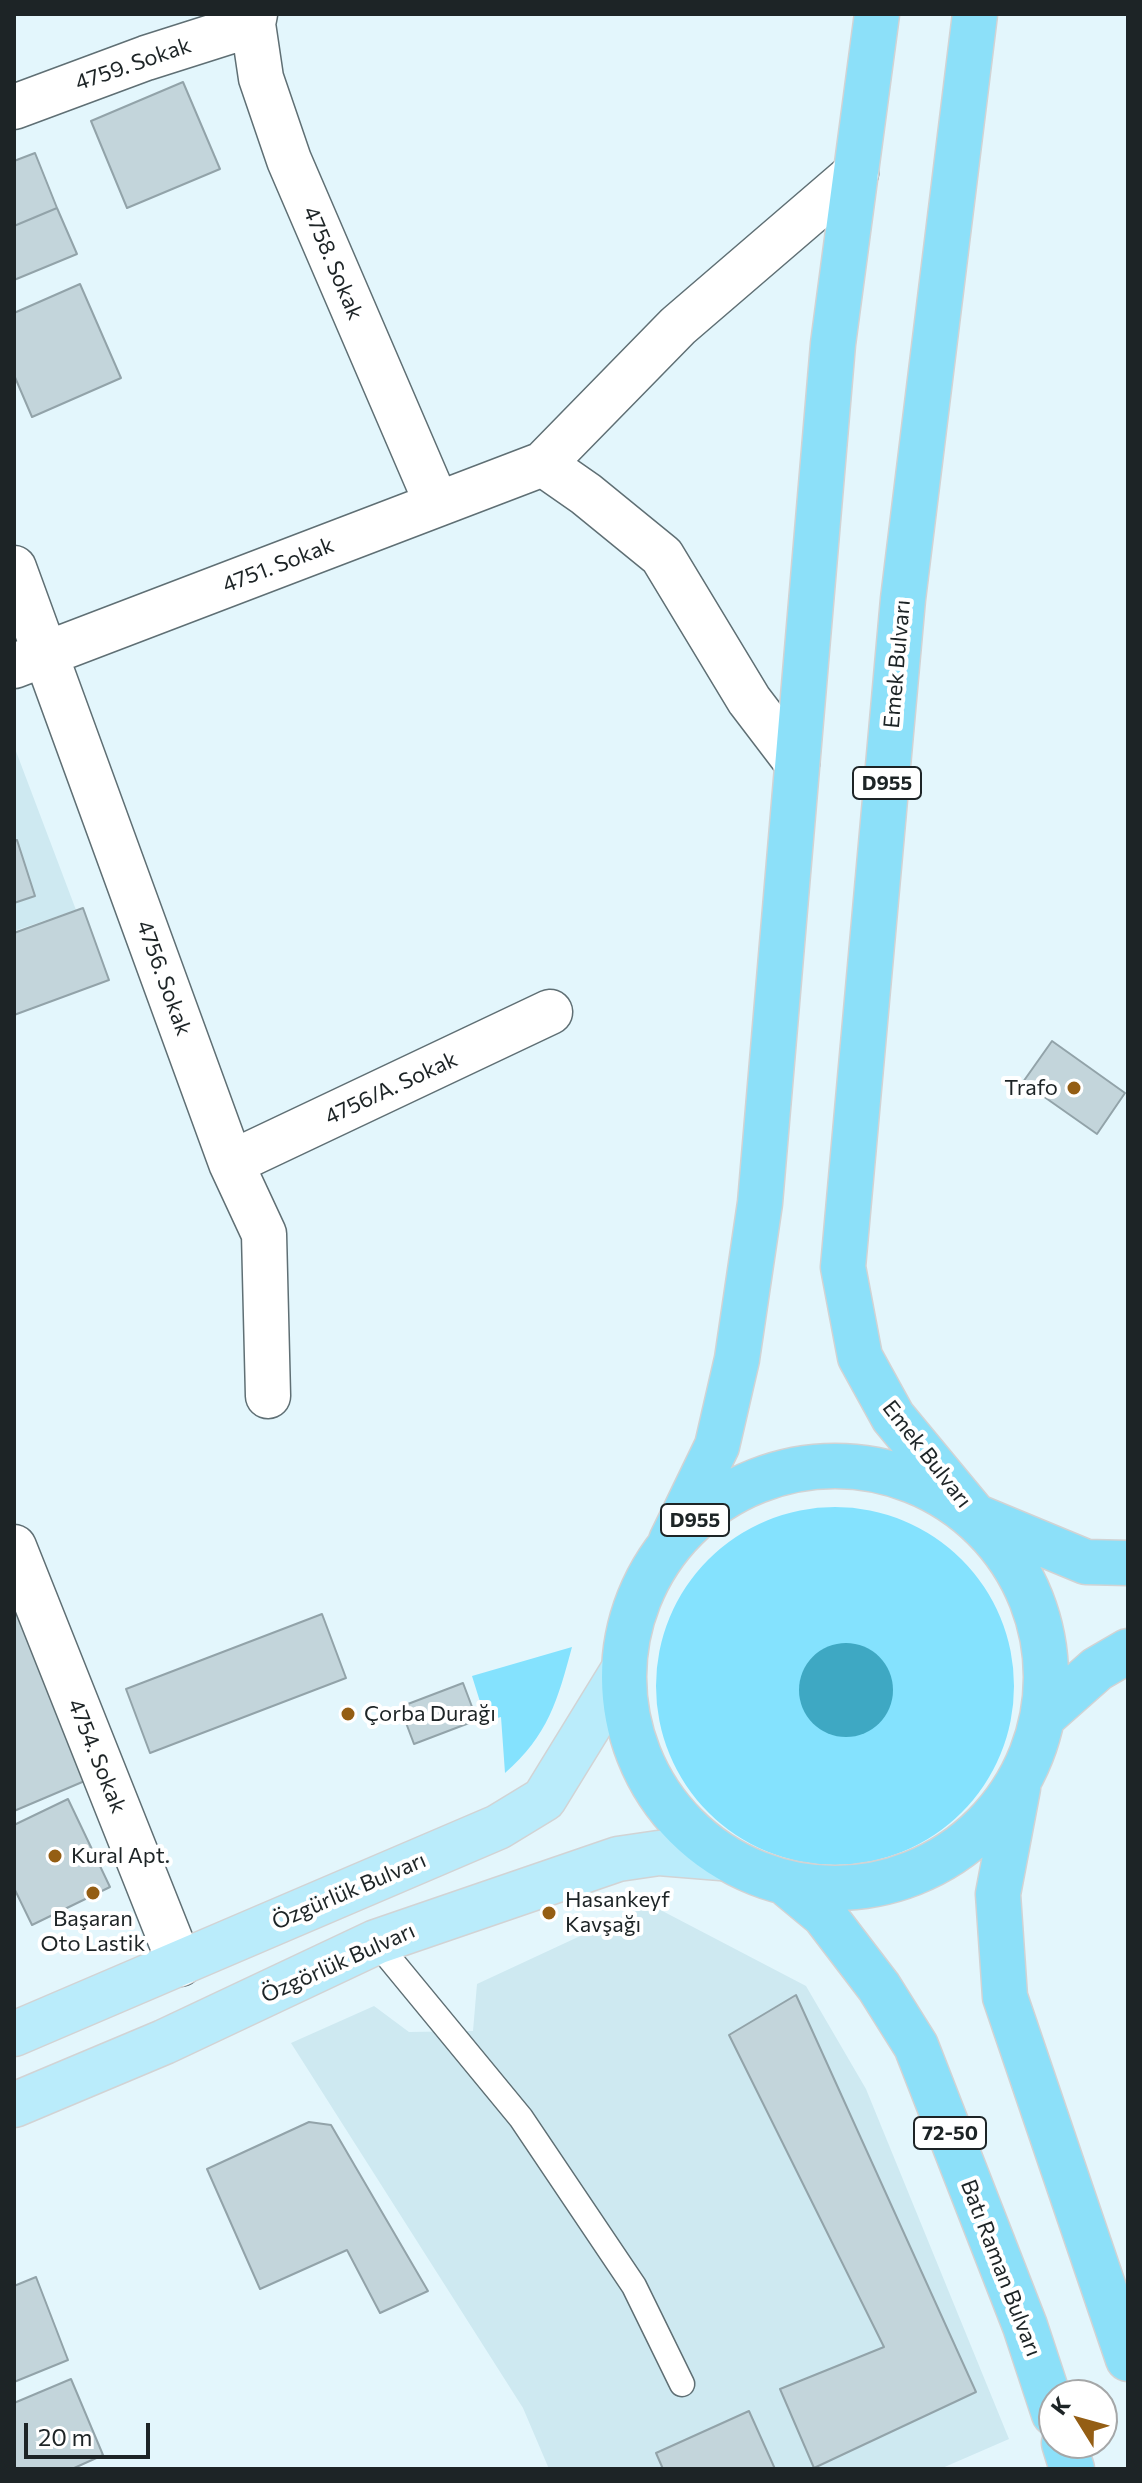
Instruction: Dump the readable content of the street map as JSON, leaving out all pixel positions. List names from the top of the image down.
{
  "streets": {
    "highway": [
      "Emek Bulvarı",
      "D955",
      "72-50",
      "Batı Raman Bulvarı"
    ],
    "main road": ["Özgürlük Bulvarı", "Özgörlük Bulvarı"],
    "street": [
      "4759. Sokak",
      "4758. Sokak",
      "4751. Sokak",
      "4756. Sokak",
      "4756/A. Sokak",
      "4754. Sokak"
    ]
  },
  "crossings": [
    ["4759. Sokak", "4758. Sokak"],
    ["4758. Sokak", "4751. Sokak"],
    ["4751. Sokak", "4756. Sokak"],
    ["Emek Bulvarı", "D955"],
    ["D955", "Özgürlük Bulvarı"],
    ["D955", "Özgörlük Bulvarı"],
    ["D955", "Batı Raman Bulvarı"],
    ["4756. Sokak", "4756/A. Sokak"],
    ["4754. Sokak", "Özgürlük Bulvarı"]
  ],
  "places": [
    "Trafo",
    "Çorba Durağı",
    "Kural Apt.",
    "Başaran Oto Lastik",
    "Hasankeyf Kavşağı"
  ],
  "scale_bar": "20 m",
  "north": "top left"
}
